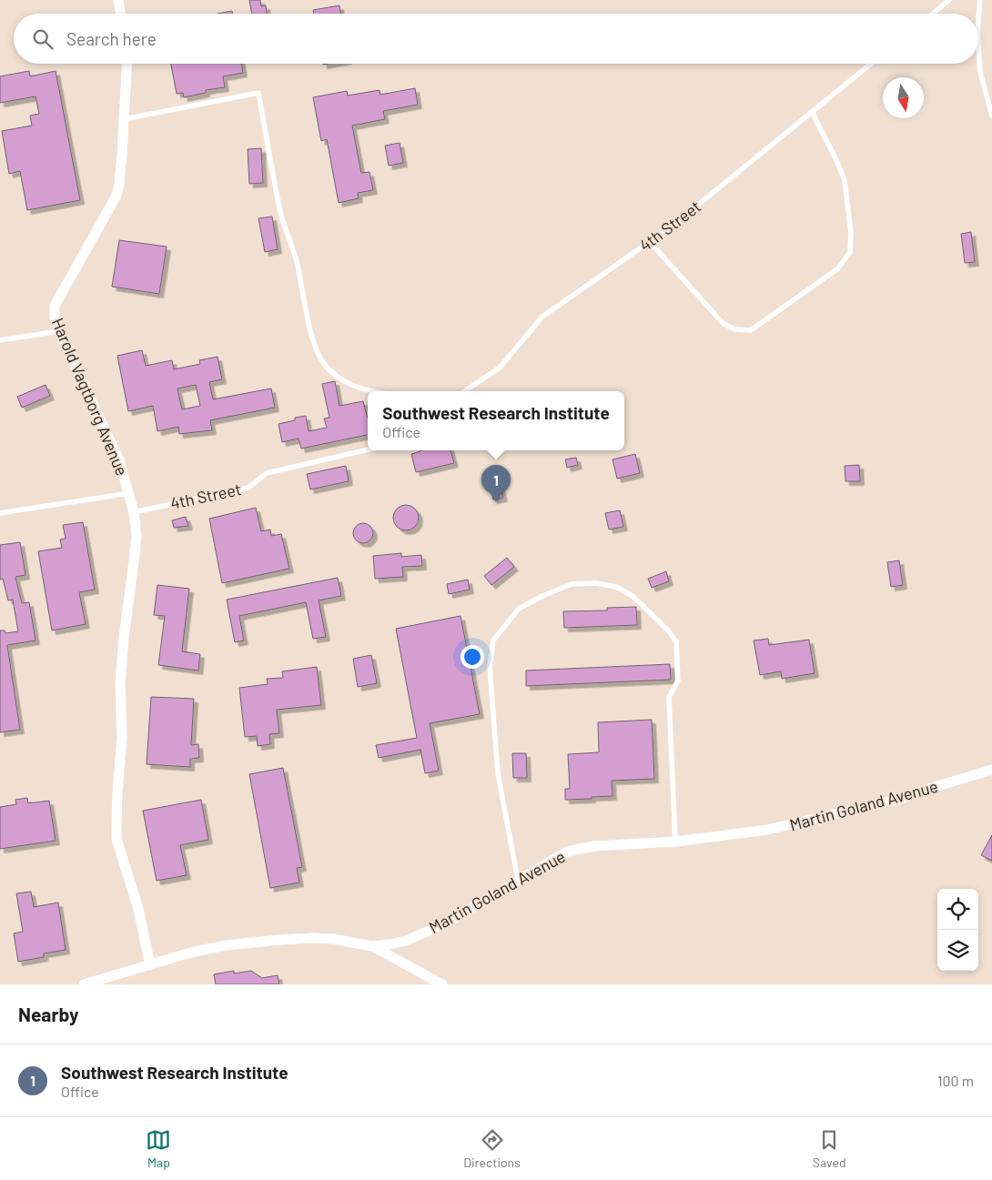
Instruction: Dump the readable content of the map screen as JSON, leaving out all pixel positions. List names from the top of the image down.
{
  "streets": {
    "street": ["Harold Vagtborg Avenue", "Martin Goland Avenue"],
    "lane": ["4th Street"]
  },
  "crossings": [
    ["4th Street", "Harold Vagtborg Avenue"],
    ["Harold Vagtborg Avenue", "Martin Goland Avenue"]
  ],
  "north": "bottom",
  "page": {
    "search": "Search here",
    "popup": ["Southwest Research Institute", "Office"],
    "pins": "1",
    "heading": "Nearby",
    "list": [
      {
        "mark": "1",
        "name": "Southwest Research Institute",
        "note": "Office",
        "value": "100 m"
      }
    ],
    "nav": ["Map", "Directions", "Saved"]
  }
}
